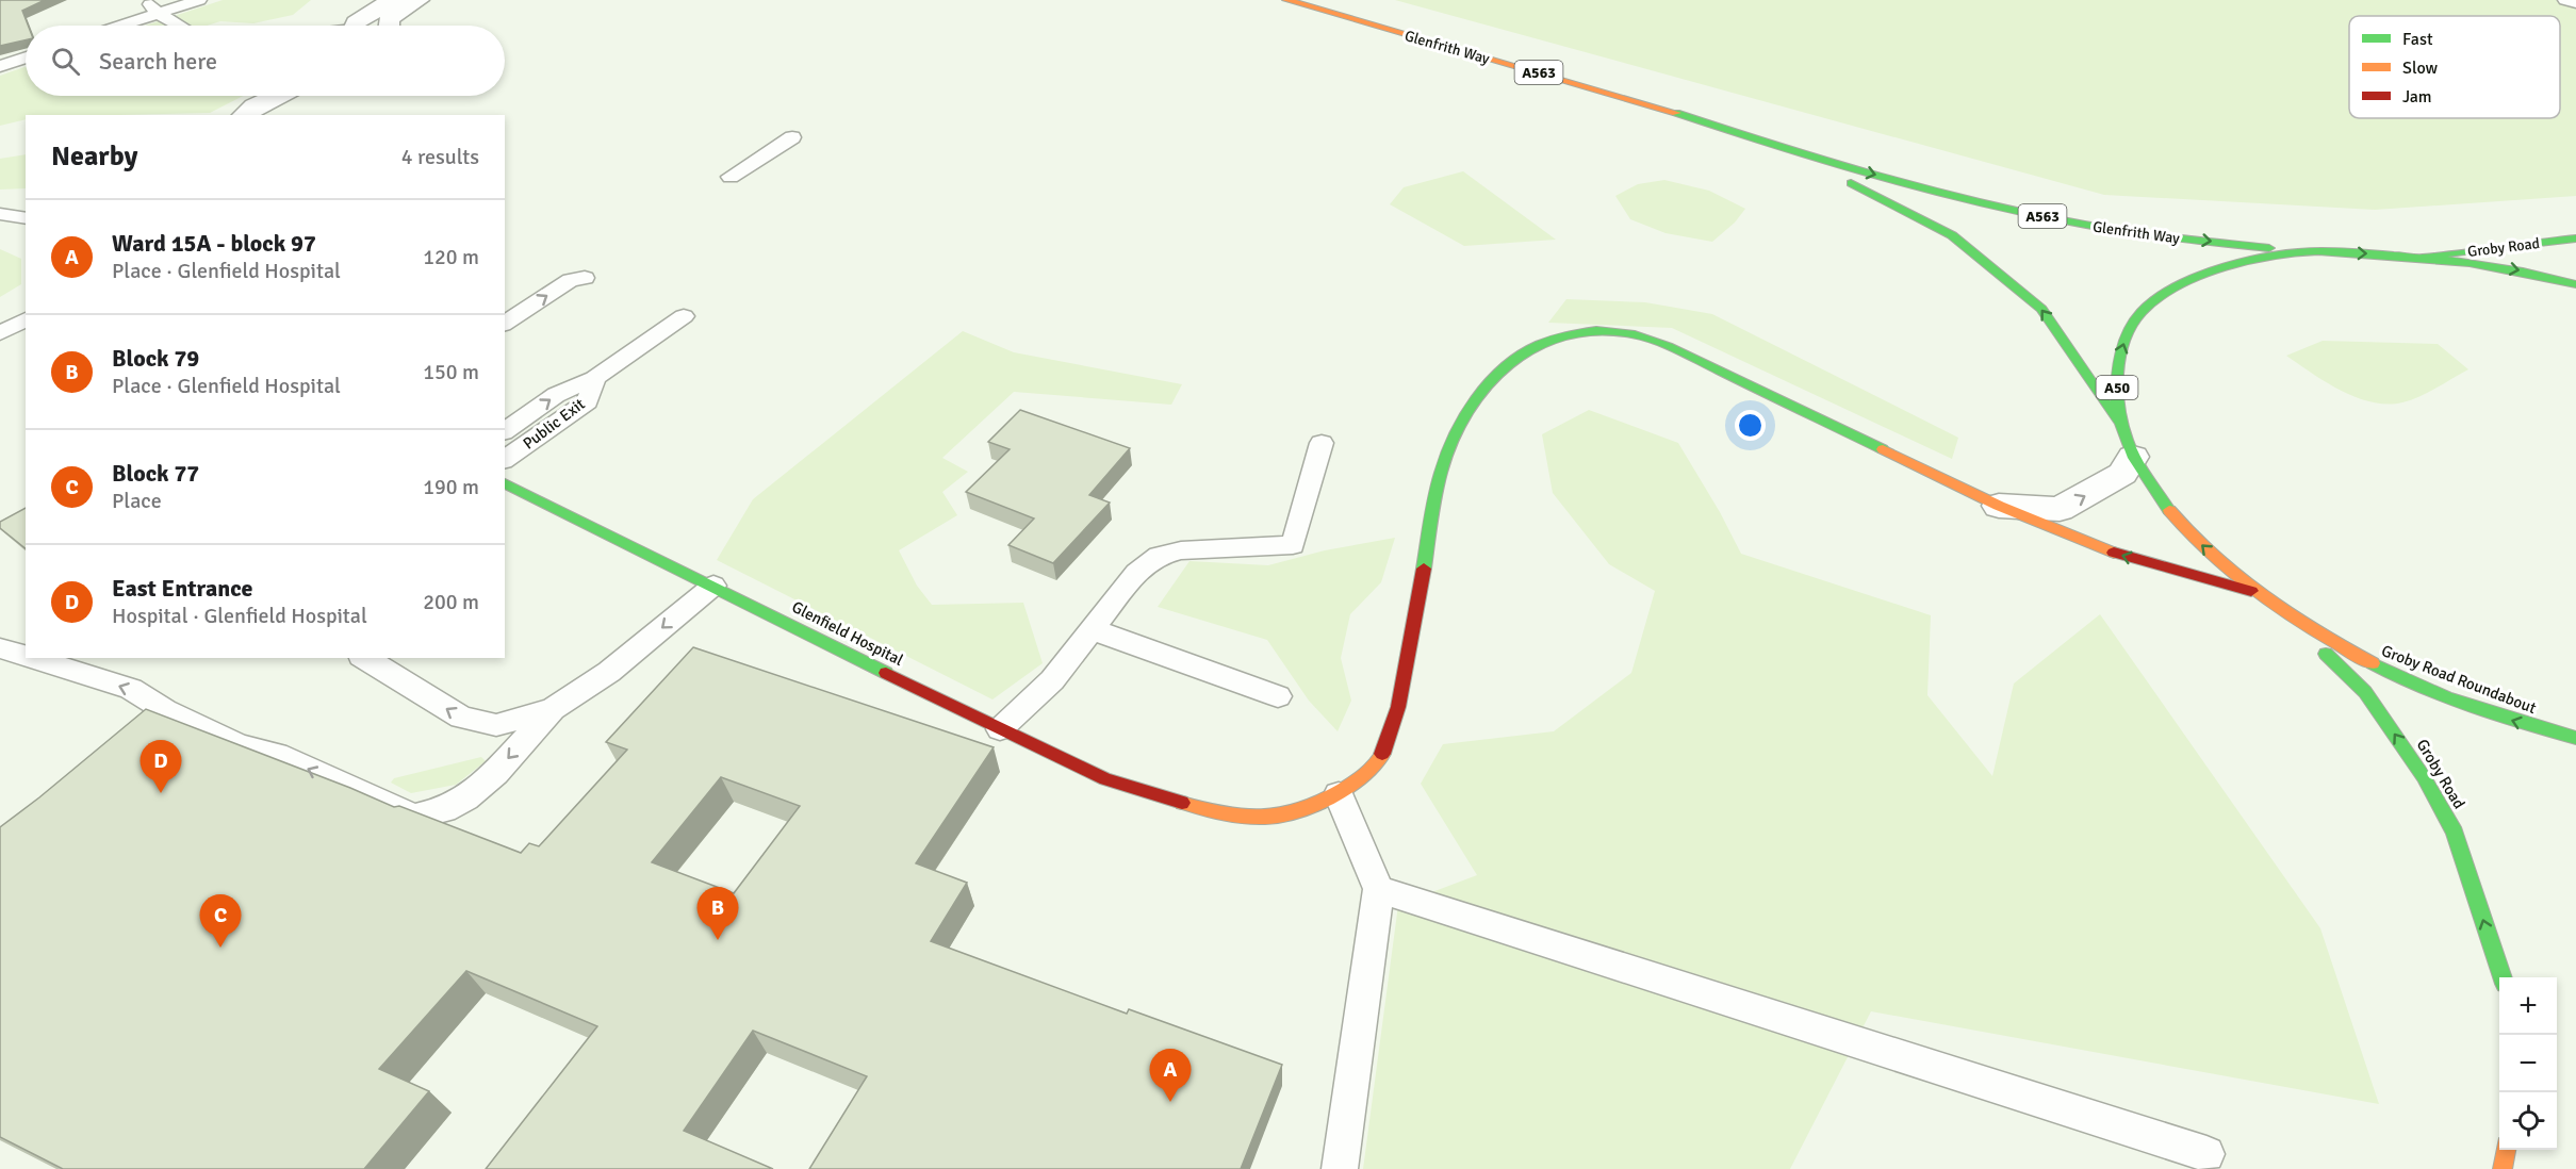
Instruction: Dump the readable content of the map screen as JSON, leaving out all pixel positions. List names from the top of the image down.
{
  "streets": {
    "main road": [
      "Glenfrith Way",
      "A563",
      "Groby Road",
      "A50",
      "Glenfield Hospital",
      "Groby Road Roundabout"
    ],
    "lane": ["Public Exit"]
  },
  "crossings": [
    ["Glenfrith Way", "Groby Road Roundabout"],
    ["Groby Road", "Groby Road Roundabout"],
    ["Glenfield Hospital", "Groby Road Roundabout"]
  ],
  "one_way": ["Groby Road"],
  "legend": ["Fast", "Slow", "Jam"],
  "page": {
    "search": "Search here",
    "heading": ["Nearby", "4 results"],
    "list": [
      {
        "mark": "A",
        "name": "Ward 15A - block 97",
        "note": "Place · Glenfield Hospital",
        "value": "120 m"
      },
      {
        "mark": "B",
        "name": "Block 79",
        "note": "Place · Glenfield Hospital",
        "value": "150 m"
      },
      {
        "mark": "C",
        "name": "Block 77",
        "note": "Place",
        "value": "190 m"
      },
      {
        "mark": "D",
        "name": "East Entrance",
        "note": "Hospital · Glenfield Hospital",
        "value": "200 m"
      }
    ],
    "pins": [
      "D",
      "B",
      "C",
      "A"
    ],
    "map_buttons": ["+", "−"]
  }
}
